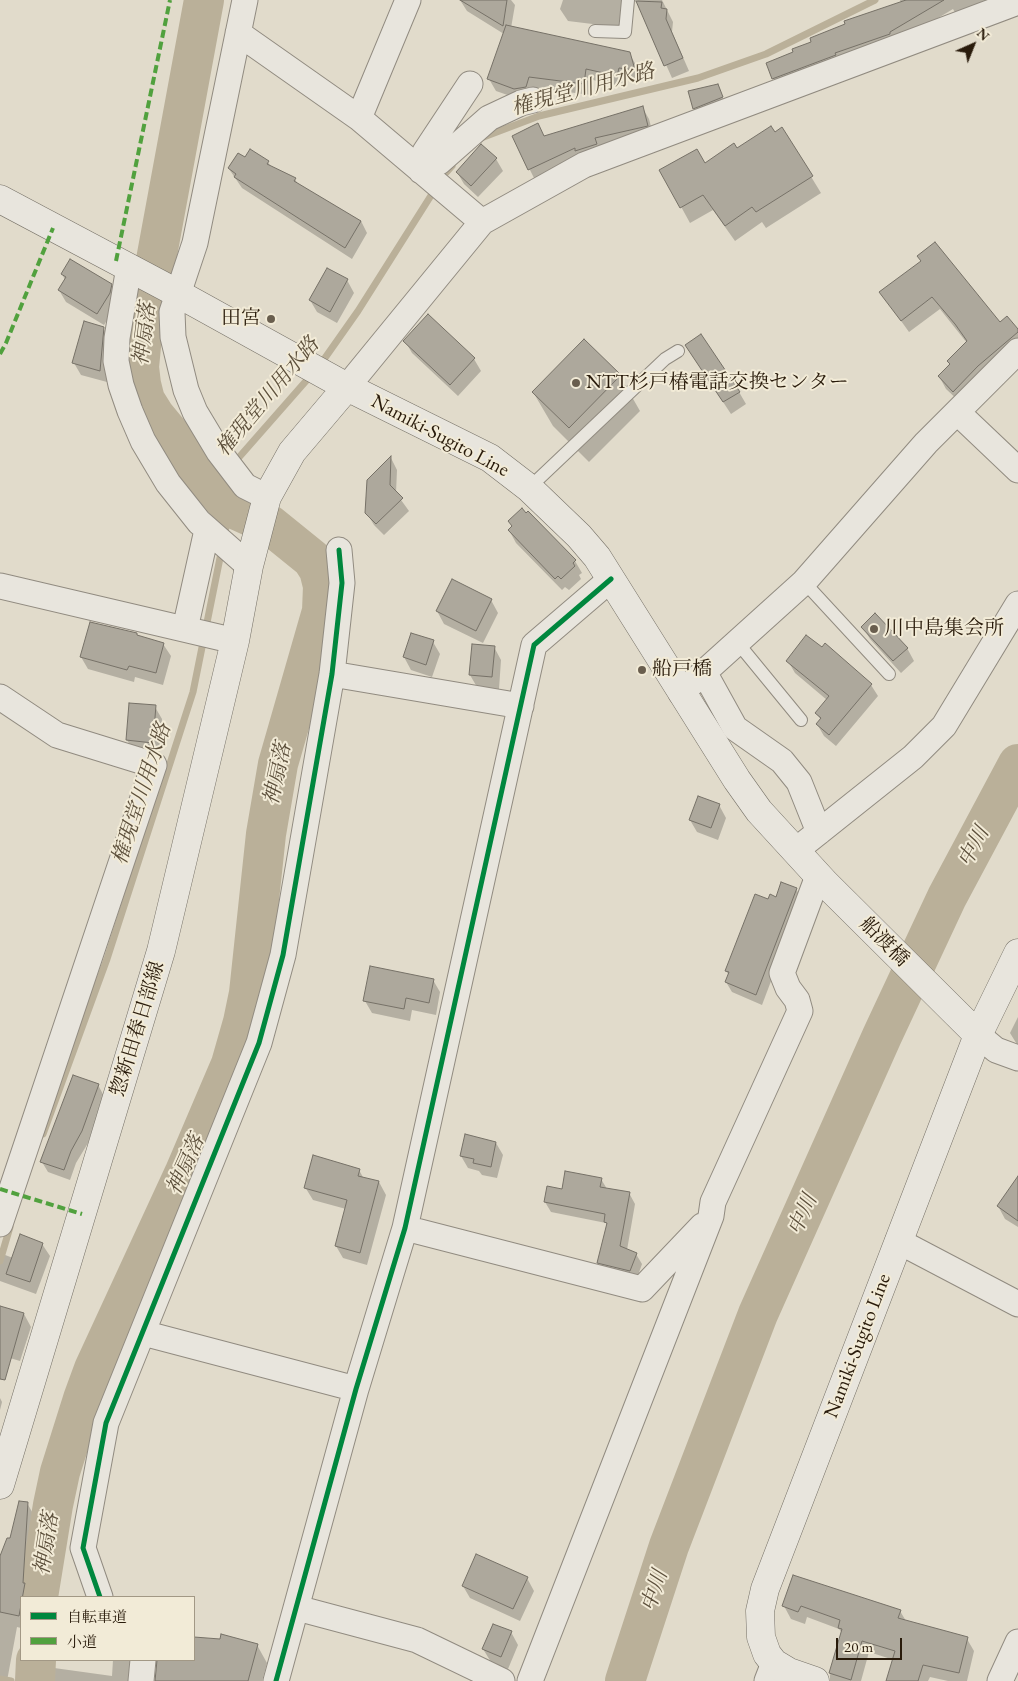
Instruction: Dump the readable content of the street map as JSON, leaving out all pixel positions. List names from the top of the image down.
{
  "streets": {
    "main road": ["Namiki-Sugito Line", "船渡橋", "惣新田春日部線"]
  },
  "crossings": [
    ["Namiki-Sugito Line", "船渡橋"]
  ],
  "water": ["権現堂川用水路", "神扇落", "中川"],
  "places": [
    "田宮",
    "NTT杉戸椿電話交換センター",
    "川中島集会所",
    "船戸橋"
  ],
  "legend": ["自転車道", "小道"],
  "scale_bar": "20 m",
  "north": "top right"
}
